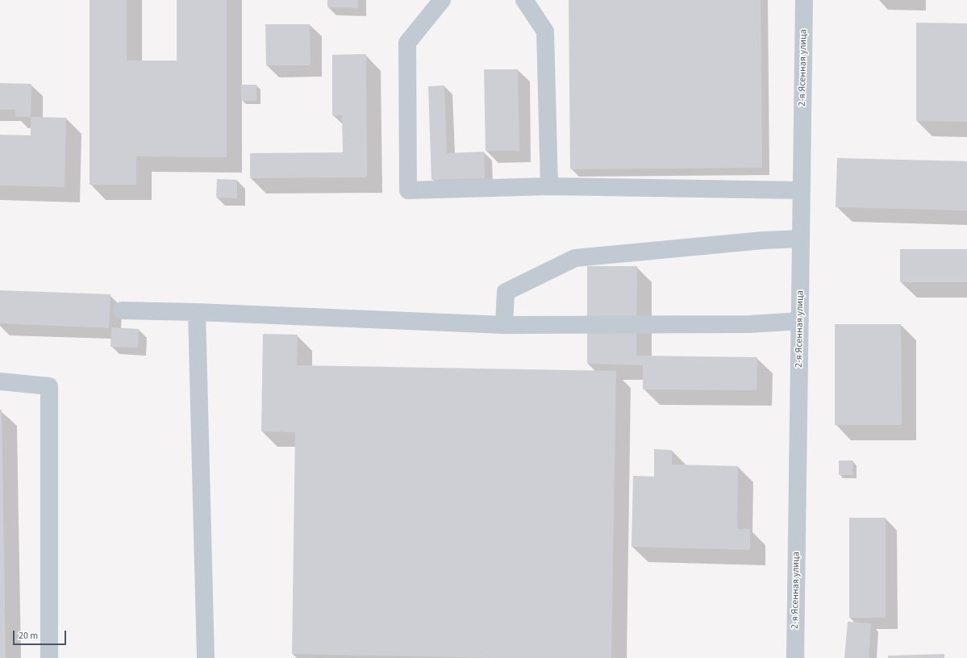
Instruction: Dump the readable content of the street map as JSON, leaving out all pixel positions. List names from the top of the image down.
{
  "streets": {
    "street": ["2-я Ясенная улица"]
  },
  "scale_bar": "20 m"
}
